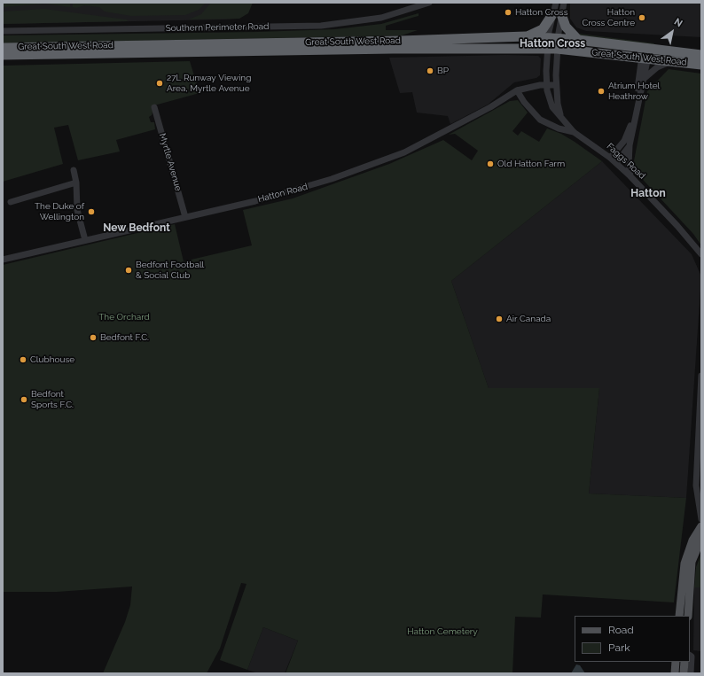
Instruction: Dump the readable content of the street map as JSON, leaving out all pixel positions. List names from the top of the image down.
{
  "streets": {
    "highway": ["Great South West Road"],
    "street": [
      "Southern Perimeter Road",
      "Faggs Road",
      "Myrtle Avenue",
      "Hatton Road"
    ]
  },
  "crossings": [
    ["Great South West Road", "Faggs Road"],
    ["Faggs Road", "Hatton Road"],
    ["Myrtle Avenue", "Hatton Road"]
  ],
  "districts": ["Hatton Cross", "Hatton", "New Bedfont"],
  "parks": ["The Orchard", "Hatton Cemetery"],
  "places": [
    "Hatton Cross",
    "Hatton Cross Centre",
    "BP",
    "27L Runway Viewing Area, Myrtle Avenue",
    "Atrium Hotel Heathrow",
    "Old Hatton Farm",
    "The Duke of Wellington",
    "Bedfont Football & Social Club",
    "Air Canada",
    "Bedfont F.C.",
    "Clubhouse",
    "Bedfont Sports F.C."
  ],
  "legend": ["Road", "Park"],
  "north": "top right"
}
